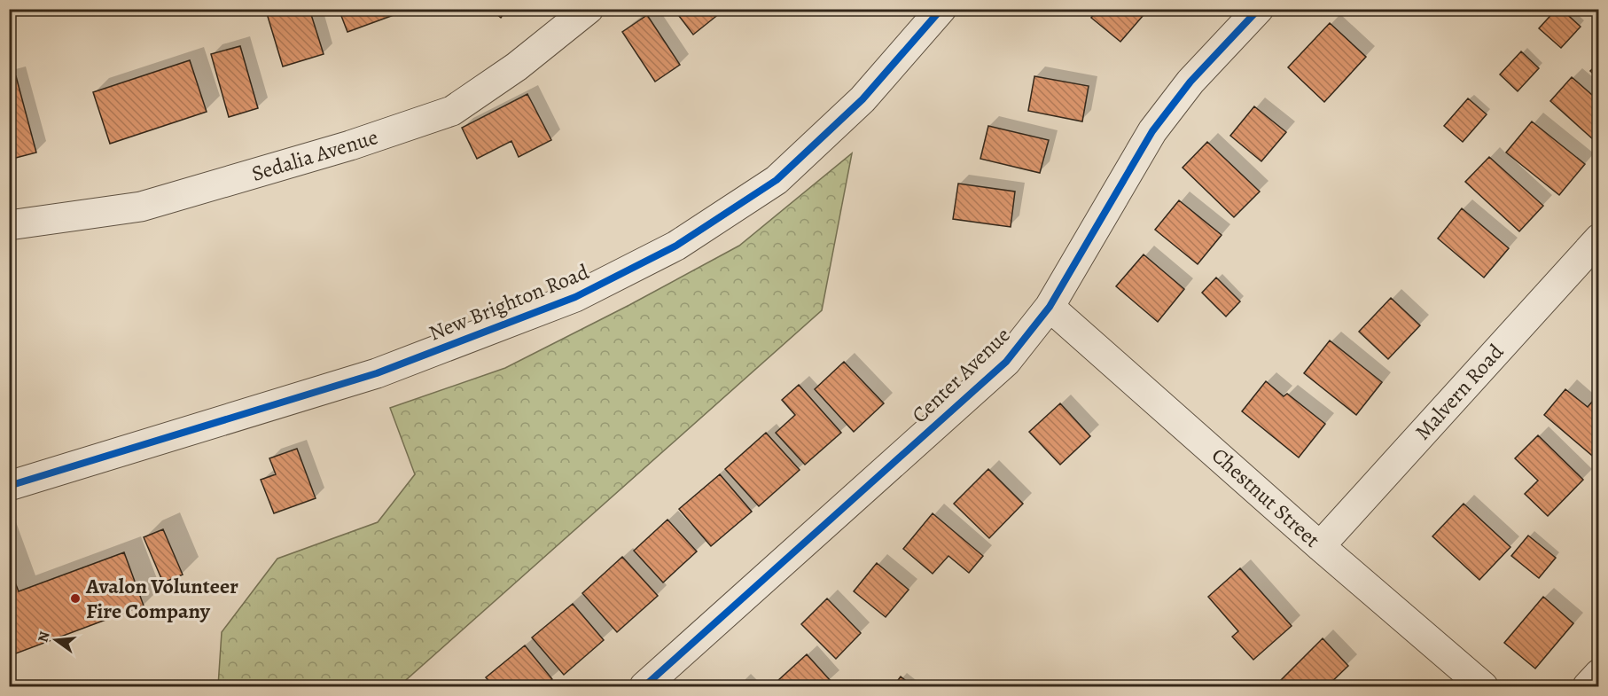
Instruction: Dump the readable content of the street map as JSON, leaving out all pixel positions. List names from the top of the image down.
{
  "streets": {
    "street": [
      "Sedalia Avenue",
      "New Brighton Road",
      "Center Avenue",
      "Malvern Road",
      "Chestnut Street"
    ]
  },
  "crossings": [
    ["Center Avenue", "Chestnut Street"],
    ["Malvern Road", "Chestnut Street"]
  ],
  "places": ["Avalon Volunteer Fire Company"],
  "north": "left"
}
